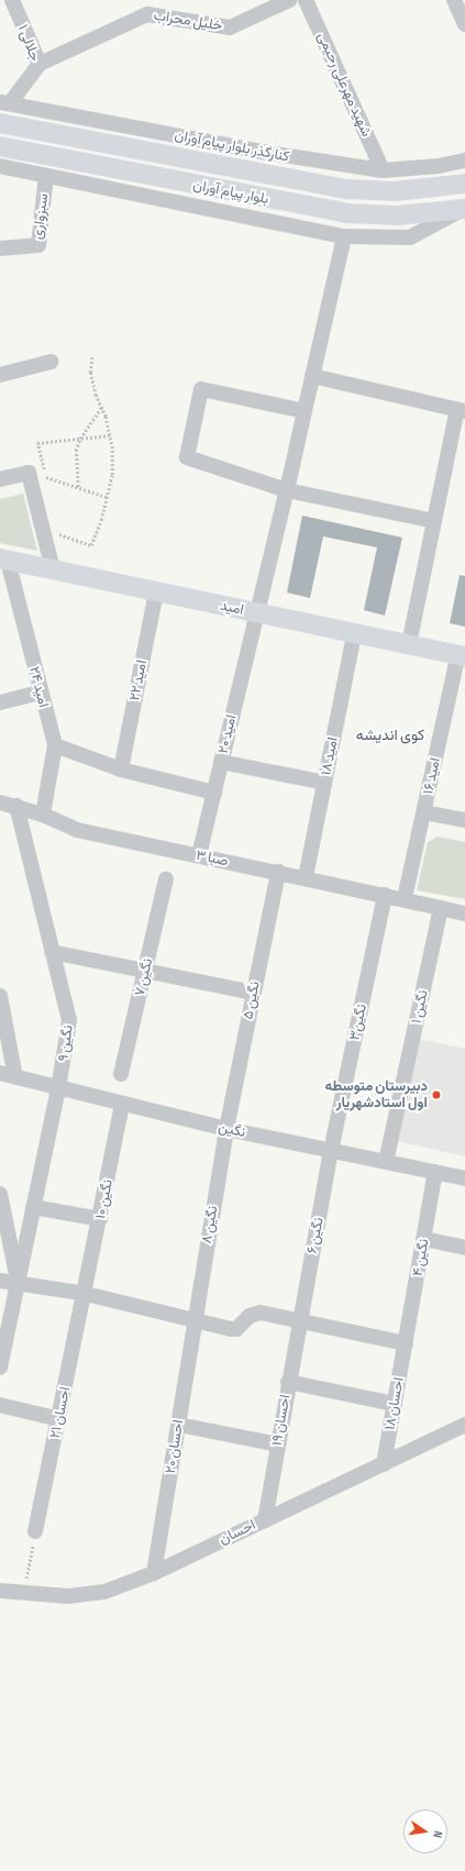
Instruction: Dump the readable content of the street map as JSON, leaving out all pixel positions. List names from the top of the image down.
{
  "streets": {
    "main road": ["بلوار پیام آوران", "امید"],
    "street": [
      "خلیل محراب",
      "جلالی ۱",
      "شهید مهرعلی رحیمی",
      "کنارگذر بلوار پیام آوران",
      "سبزواری",
      "امید ۲۲",
      "امید ۲۴",
      "امید ۲۰",
      "امید ۱۸",
      "امید ۱۶",
      "صبا ۳",
      "نگین ۷",
      "نگین ۵",
      "نگین ۱",
      "نگین۳",
      "نگین ۹",
      "نگین",
      "نگین ۱۰",
      "نگین ۸",
      "نگین ۶",
      "نگین ۴",
      "احسان ۱۸",
      "احسان ۲۱",
      "احسان ۱۹",
      "احسان ۲۰",
      "احسان"
    ]
  },
  "crossings": [
    ["خلیل محراب", "جلالی ۱"],
    ["جلالی ۱", "کنارگذر بلوار پیام آوران"],
    ["شهید مهرعلی رحیمی", "کنارگذر بلوار پیام آوران"],
    ["امید", "امید ۲۲"],
    ["امید", "امید ۲۴"],
    ["امید", "امید ۲۰"],
    ["امید", "امید ۱۸"],
    ["امید", "امید ۱۶"],
    ["امید ۲۴", "صبا ۳"],
    ["امید ۲۰", "صبا ۳"],
    ["امید ۱۸", "صبا ۳"],
    ["صبا ۳", "نگین ۵"],
    ["صبا ۳", "نگین۳"],
    ["صبا ۳", "نگین ۹"],
    ["نگین ۵", "نگین"],
    ["نگین ۵", "نگین ۸"],
    ["نگین ۱", "نگین"],
    ["نگین۳", "نگین"],
    ["نگین۳", "نگین ۶"],
    ["نگین ۹", "نگین"],
    ["نگین", "نگین ۱۰"],
    ["نگین", "نگین ۸"],
    ["نگین", "نگین ۶"],
    ["نگین", "نگین ۴"],
    ["نگین ۱۰", "احسان ۲۱"],
    ["نگین ۸", "احسان ۲۰"],
    ["نگین ۶", "احسان ۱۹"],
    ["نگین ۴", "احسان ۱۸"],
    ["احسان ۱۸", "احسان"],
    ["احسان ۱۹", "احسان"],
    ["احسان ۲۰", "احسان"]
  ],
  "districts": ["کوی اندیشه"],
  "places": ["دبیرستان متوسطه اول استادشهریار"],
  "north": "right"
}
